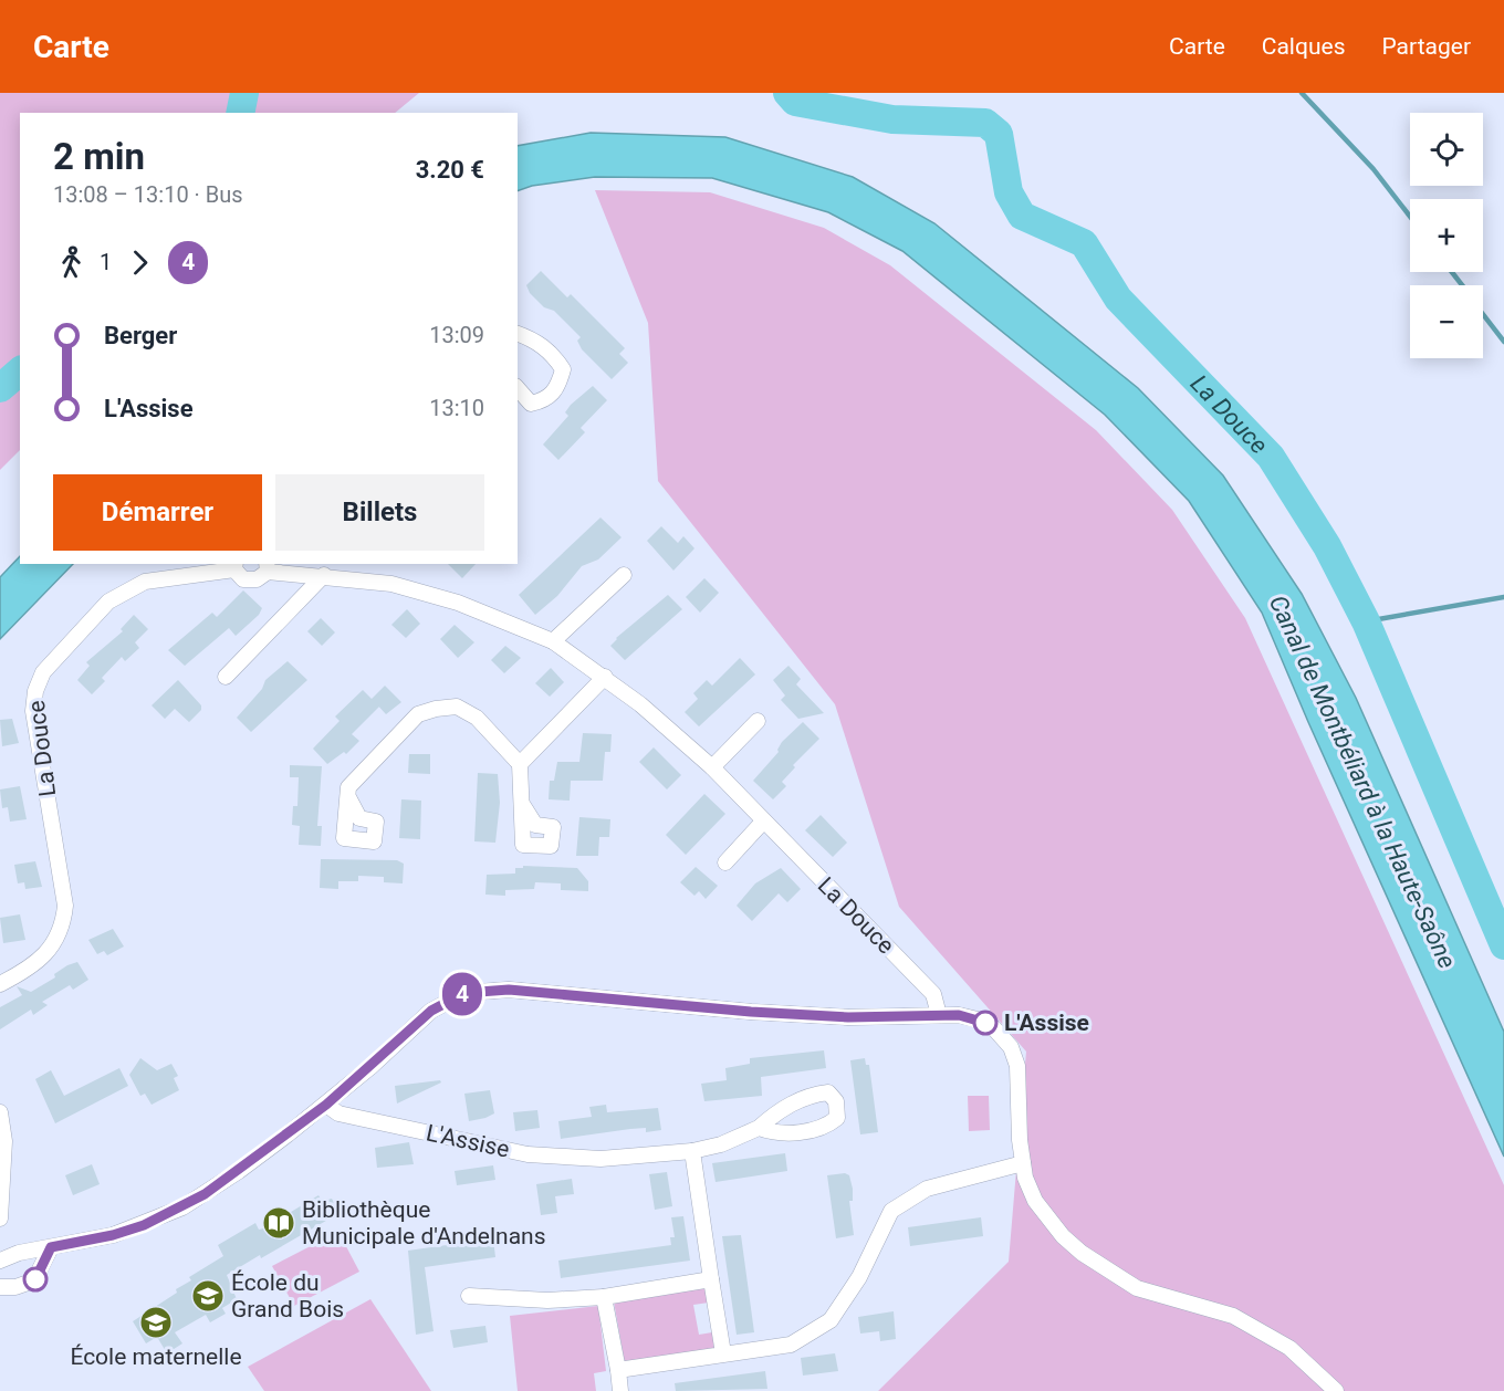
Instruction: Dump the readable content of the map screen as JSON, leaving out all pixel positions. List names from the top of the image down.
{
  "streets": {
    "street": ["La Douce", "L'Assise"]
  },
  "water": ["La Douce", "Canal de Montbéliard à la Haute-Saône"],
  "places": {
    "other": ["L'Assise"],
    "library": ["Bibliothèque Municipale d'Andelnans"],
    "school or university": ["École du Grand Bois", "École maternelle"]
  },
  "lines": ["bus line 4"],
  "page": {
    "header": "Carte",
    "nav": ["Carte", "Calques", "Partager"],
    "on_map": "4",
    "map_buttons": ["+", "−"],
    "heading": ["2 min", "13:08 – 13:10 · Bus", "3.20 €"],
    "legs": ["1", "4"],
    "list": [
      {
        "name": "Berger",
        "value": "13:09"
      },
      {
        "name": "L'Assise",
        "value": "13:10"
      }
    ],
    "buttons": ["Démarrer", "Billets"]
  }
}
